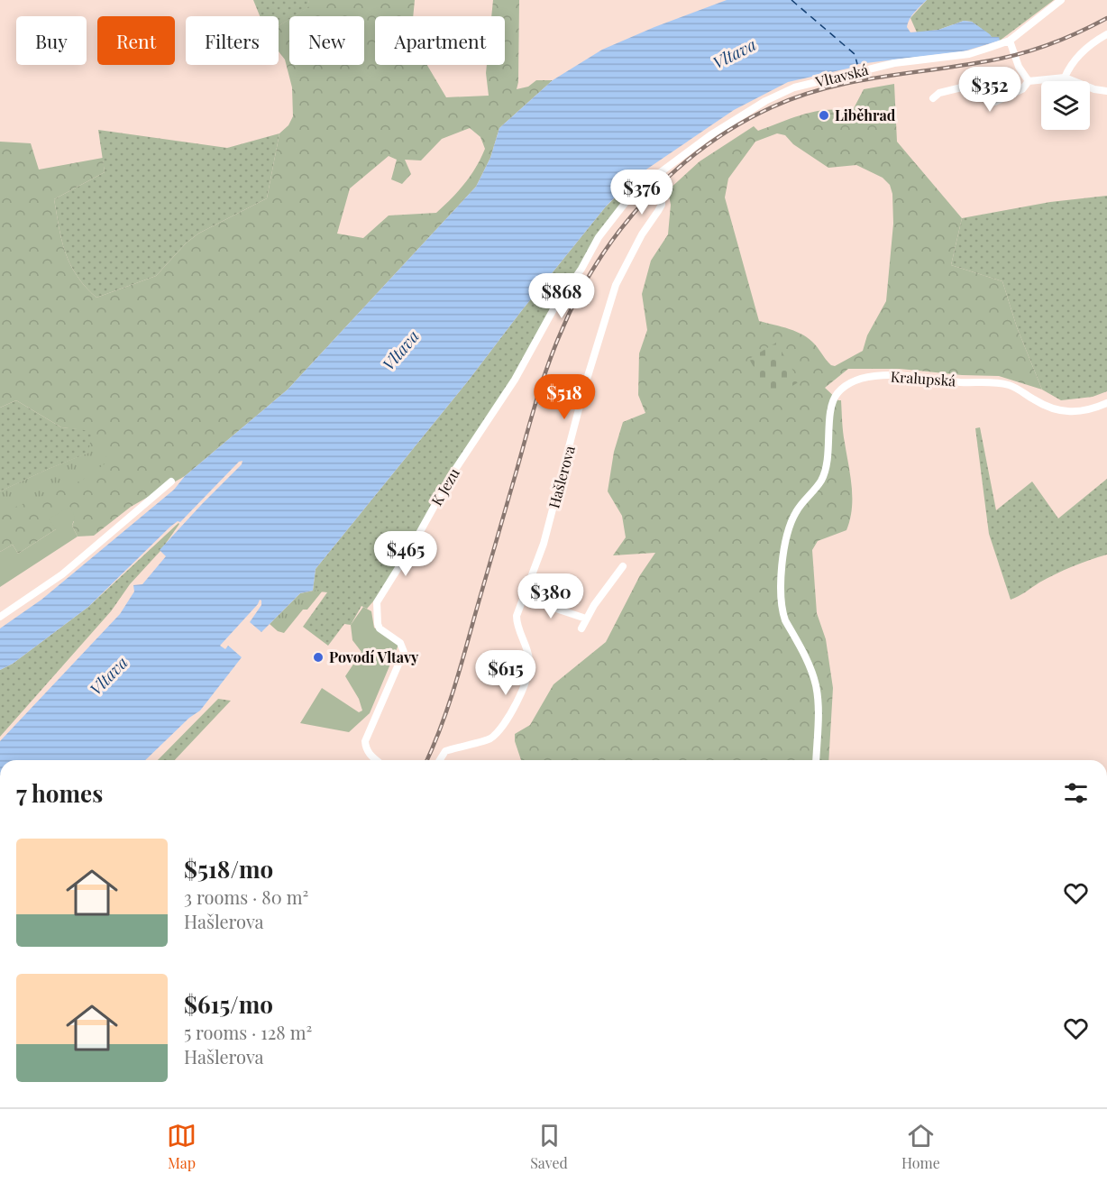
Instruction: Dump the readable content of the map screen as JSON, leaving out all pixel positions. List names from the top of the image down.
{
  "streets": {
    "street": [
      "Vltavská",
      "Kralupská",
      "Hašlerova",
      "K Jezu"
    ]
  },
  "crossings": [
    ["Vltavská", "Hašlerova"],
    ["Vltavská", "K Jezu"]
  ],
  "water": ["Vltava"],
  "places": ["Liběhrad", "Povodí Vltavy"],
  "page": {
    "chip": [
      "Buy",
      "Rent",
      "Filters",
      "New",
      "Apartment"
    ],
    "price": [
      "$352",
      "$376",
      "$868",
      "$518",
      "$465",
      "$380",
      "$615"
    ],
    "heading": "7 homes",
    "list": [
      {
        "name": "$518/mo",
        "note": "3 rooms · 80 m² · Hašlerova"
      },
      {
        "name": "$615/mo",
        "note": "5 rooms · 128 m² · Hašlerova"
      }
    ],
    "tabs": ["Map", "Saved", "Home"]
  }
}
